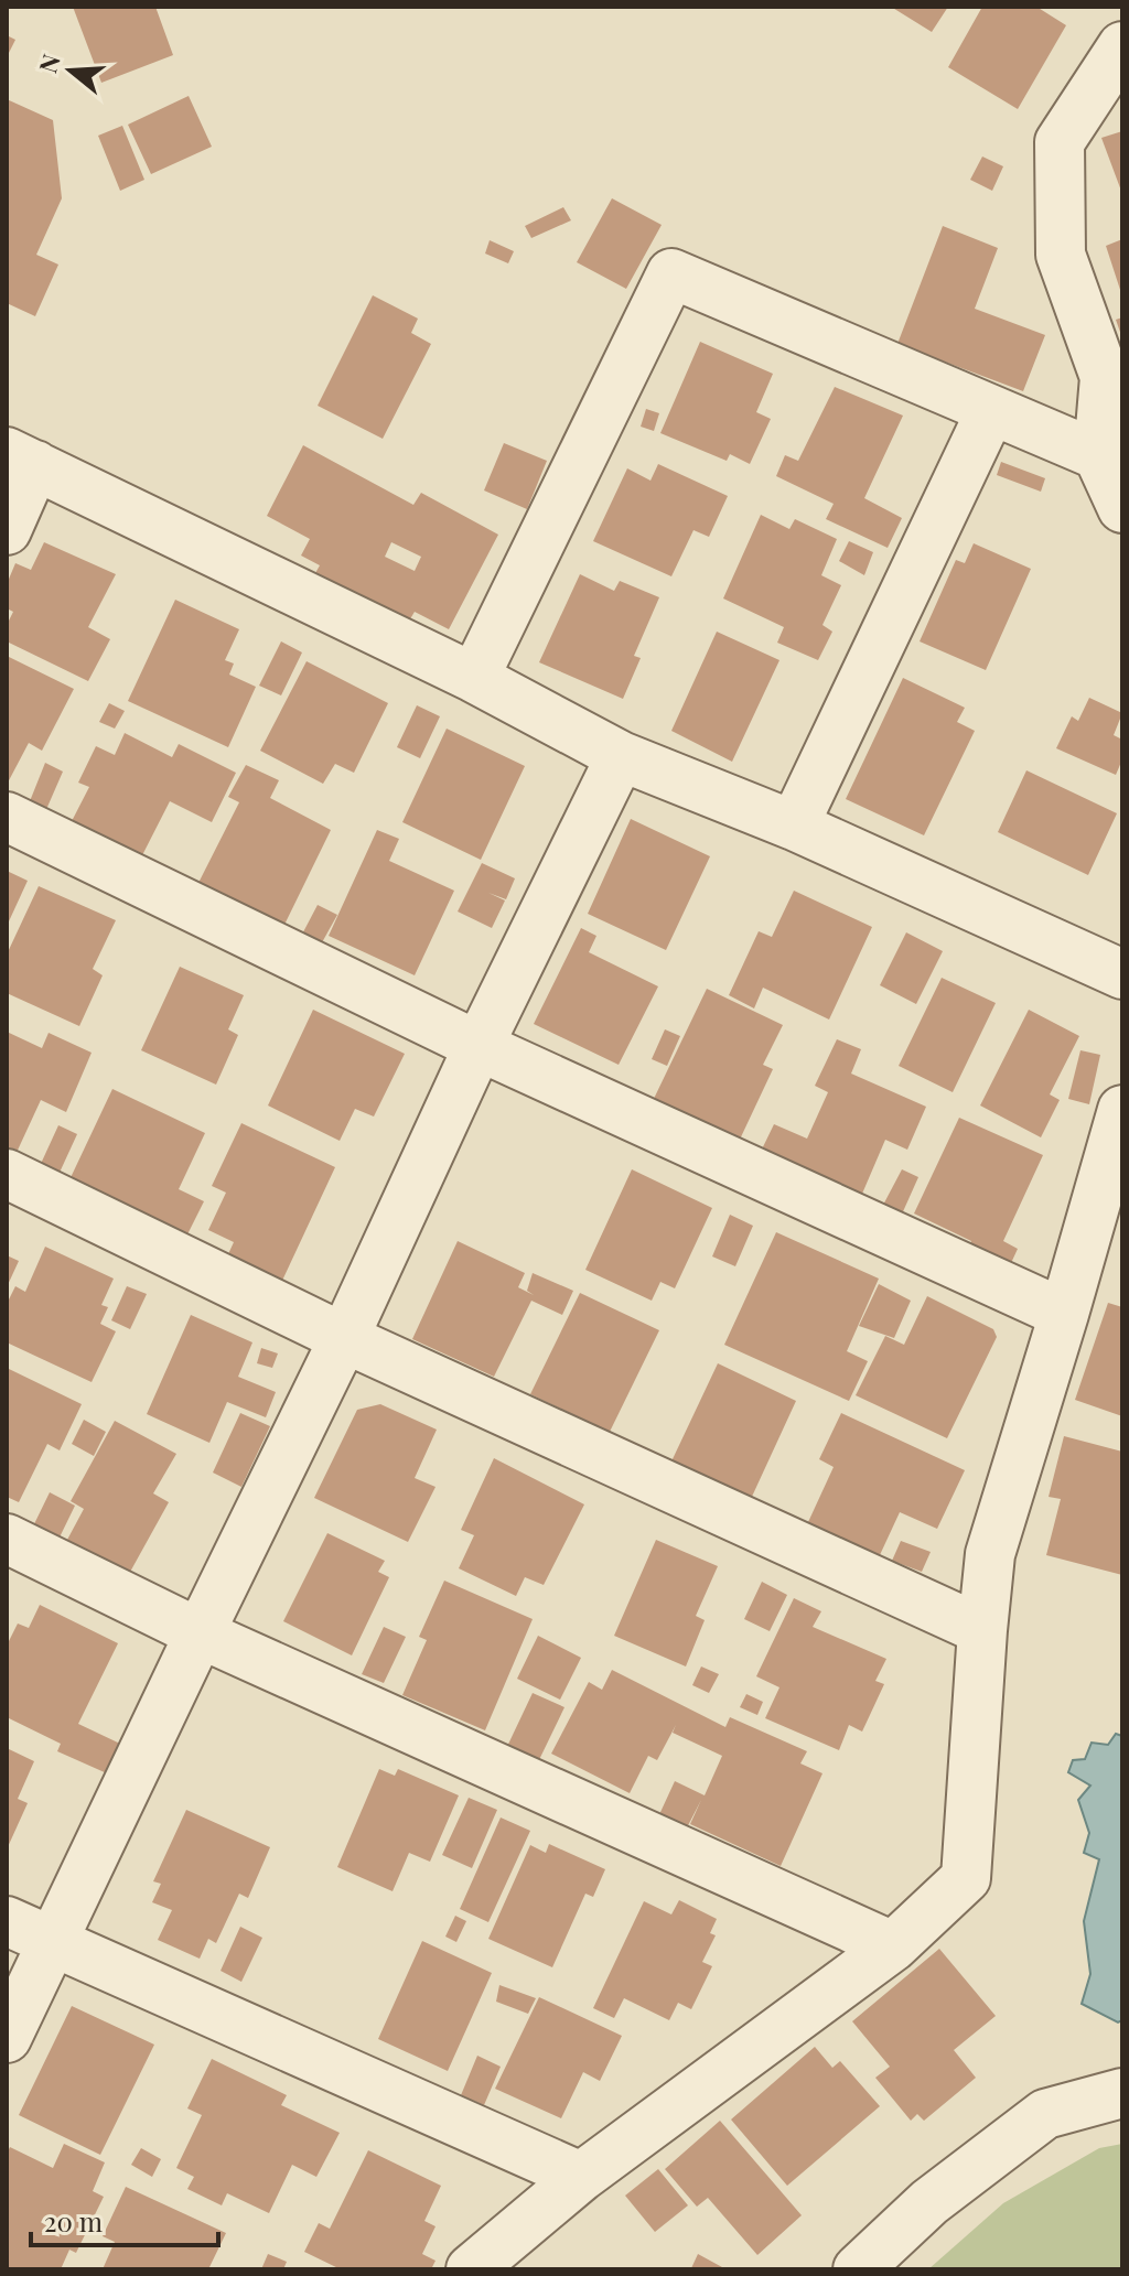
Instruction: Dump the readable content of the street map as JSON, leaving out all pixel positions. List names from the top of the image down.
{
  "scale_bar": "20 m",
  "north": "left"
}
